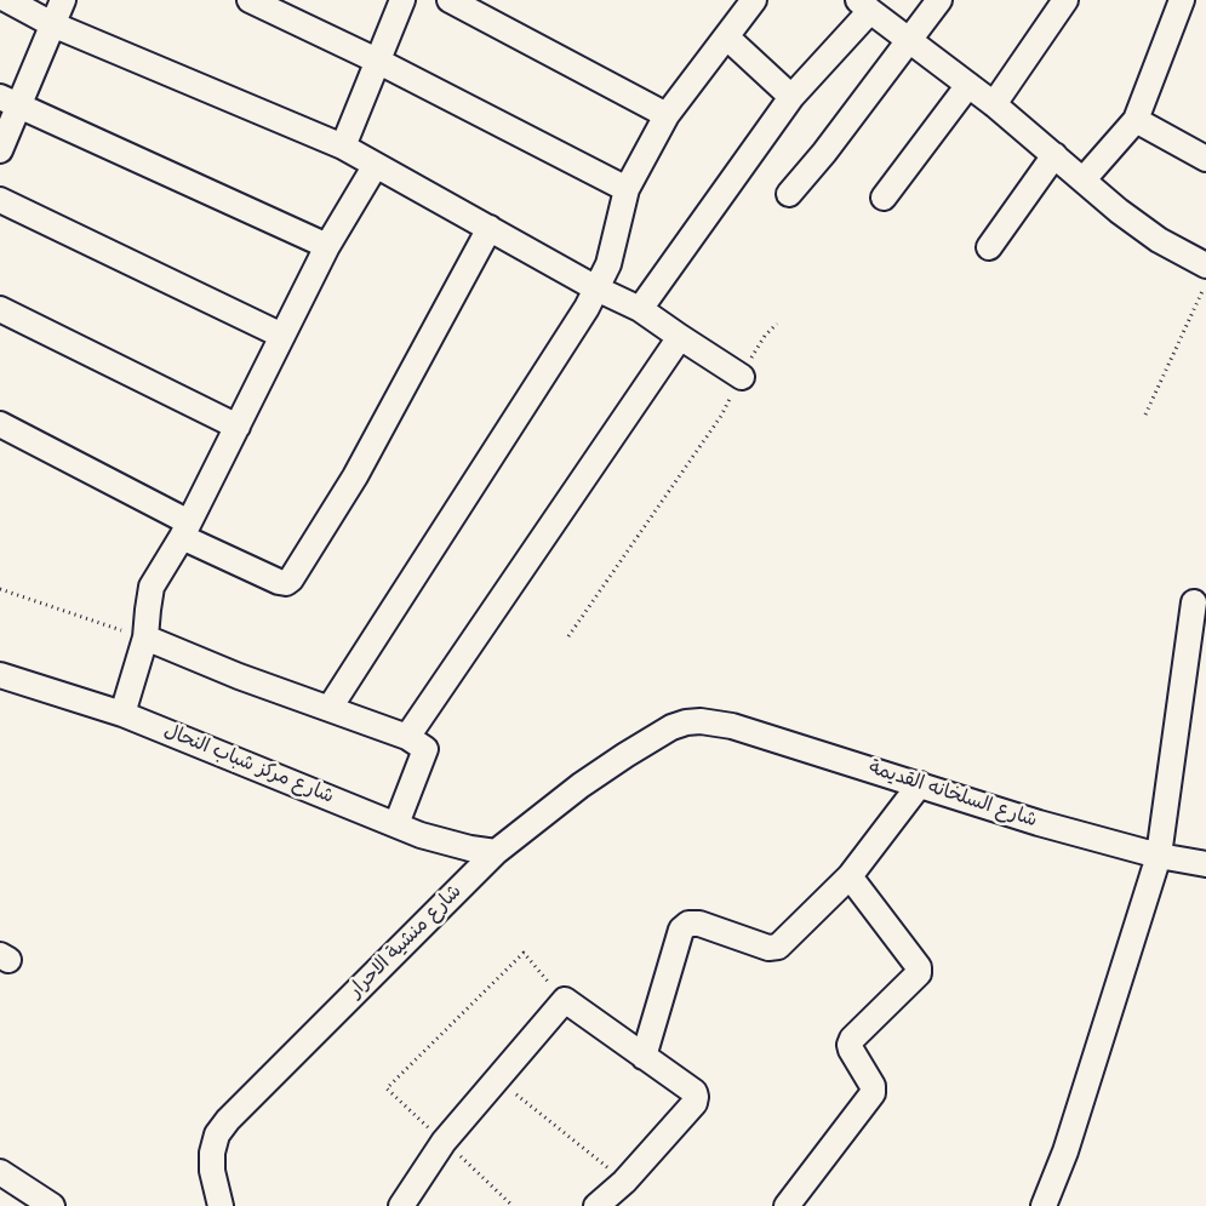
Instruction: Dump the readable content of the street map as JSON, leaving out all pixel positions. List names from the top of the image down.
{
  "streets": {
    "street": ["شارع مركز شباب النحال", "شارع السلخانه القديمة", "شارع منشية الاحرار"]
  },
  "crossings": [
    ["شارع مركز شباب النحال", "شارع منشية الاحرار"],
    ["شارع السلخانه القديمة", "شارع منشية الاحرار"]
  ]
}
